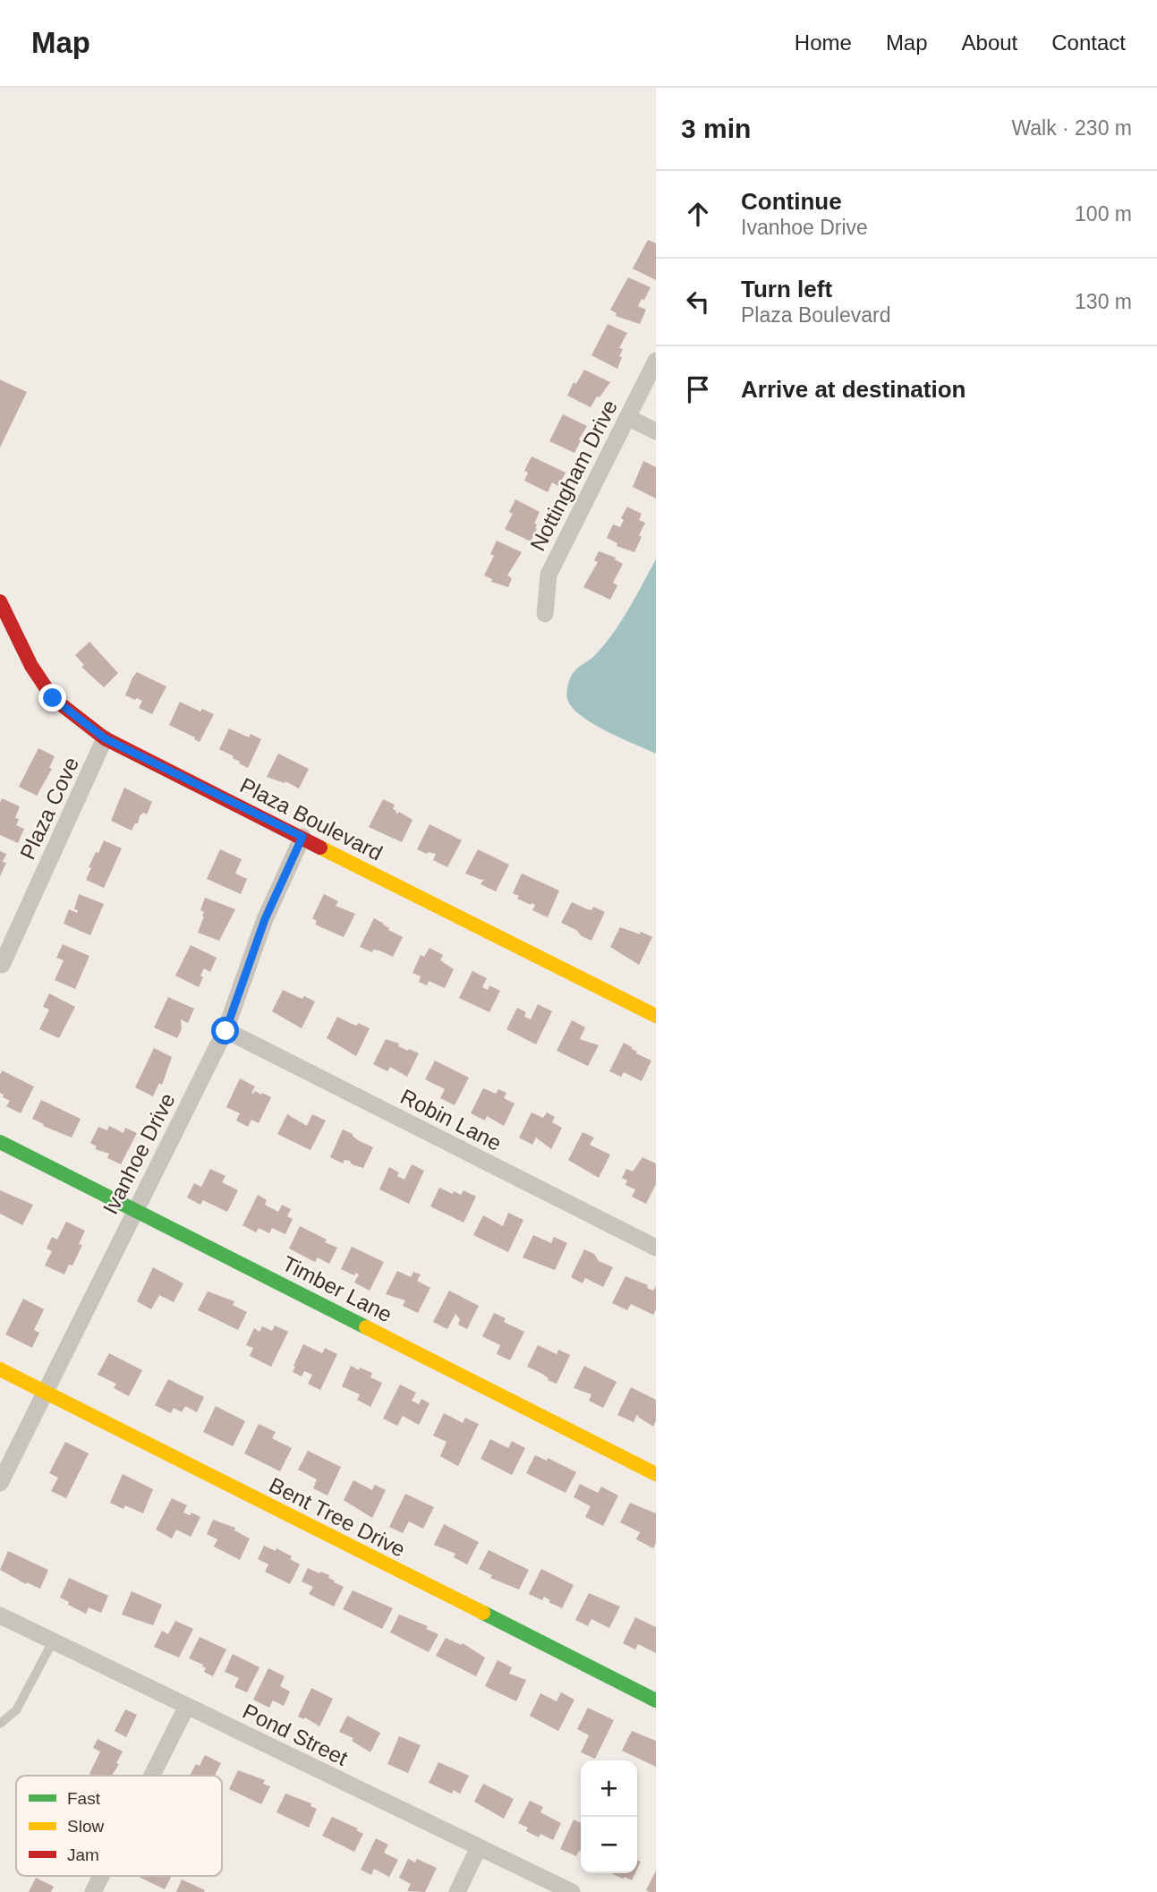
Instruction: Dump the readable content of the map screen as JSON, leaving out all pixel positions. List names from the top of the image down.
{
  "streets": {
    "street": [
      "Nottingham Drive",
      "Plaza Cove",
      "Plaza Boulevard",
      "Robin Lane",
      "Ivanhoe Drive",
      "Timber Lane",
      "Bent Tree Drive",
      "Pond Street"
    ]
  },
  "crossings": [
    ["Plaza Cove", "Plaza Boulevard"],
    ["Plaza Boulevard", "Ivanhoe Drive"],
    ["Robin Lane", "Ivanhoe Drive"],
    ["Ivanhoe Drive", "Timber Lane"],
    ["Ivanhoe Drive", "Bent Tree Drive"]
  ],
  "legend": ["Fast", "Slow", "Jam"],
  "page": {
    "header": "Map",
    "nav": [
      "Home",
      "Map",
      "About",
      "Contact"
    ],
    "heading": ["3 min", "Walk · 230 m"],
    "list": [
      ["Continue", "Ivanhoe Drive", "100 m"],
      ["Turn left", "Plaza Boulevard", "130 m"],
      "Arrive at destination"
    ],
    "map_buttons": ["+", "−"]
  }
}
